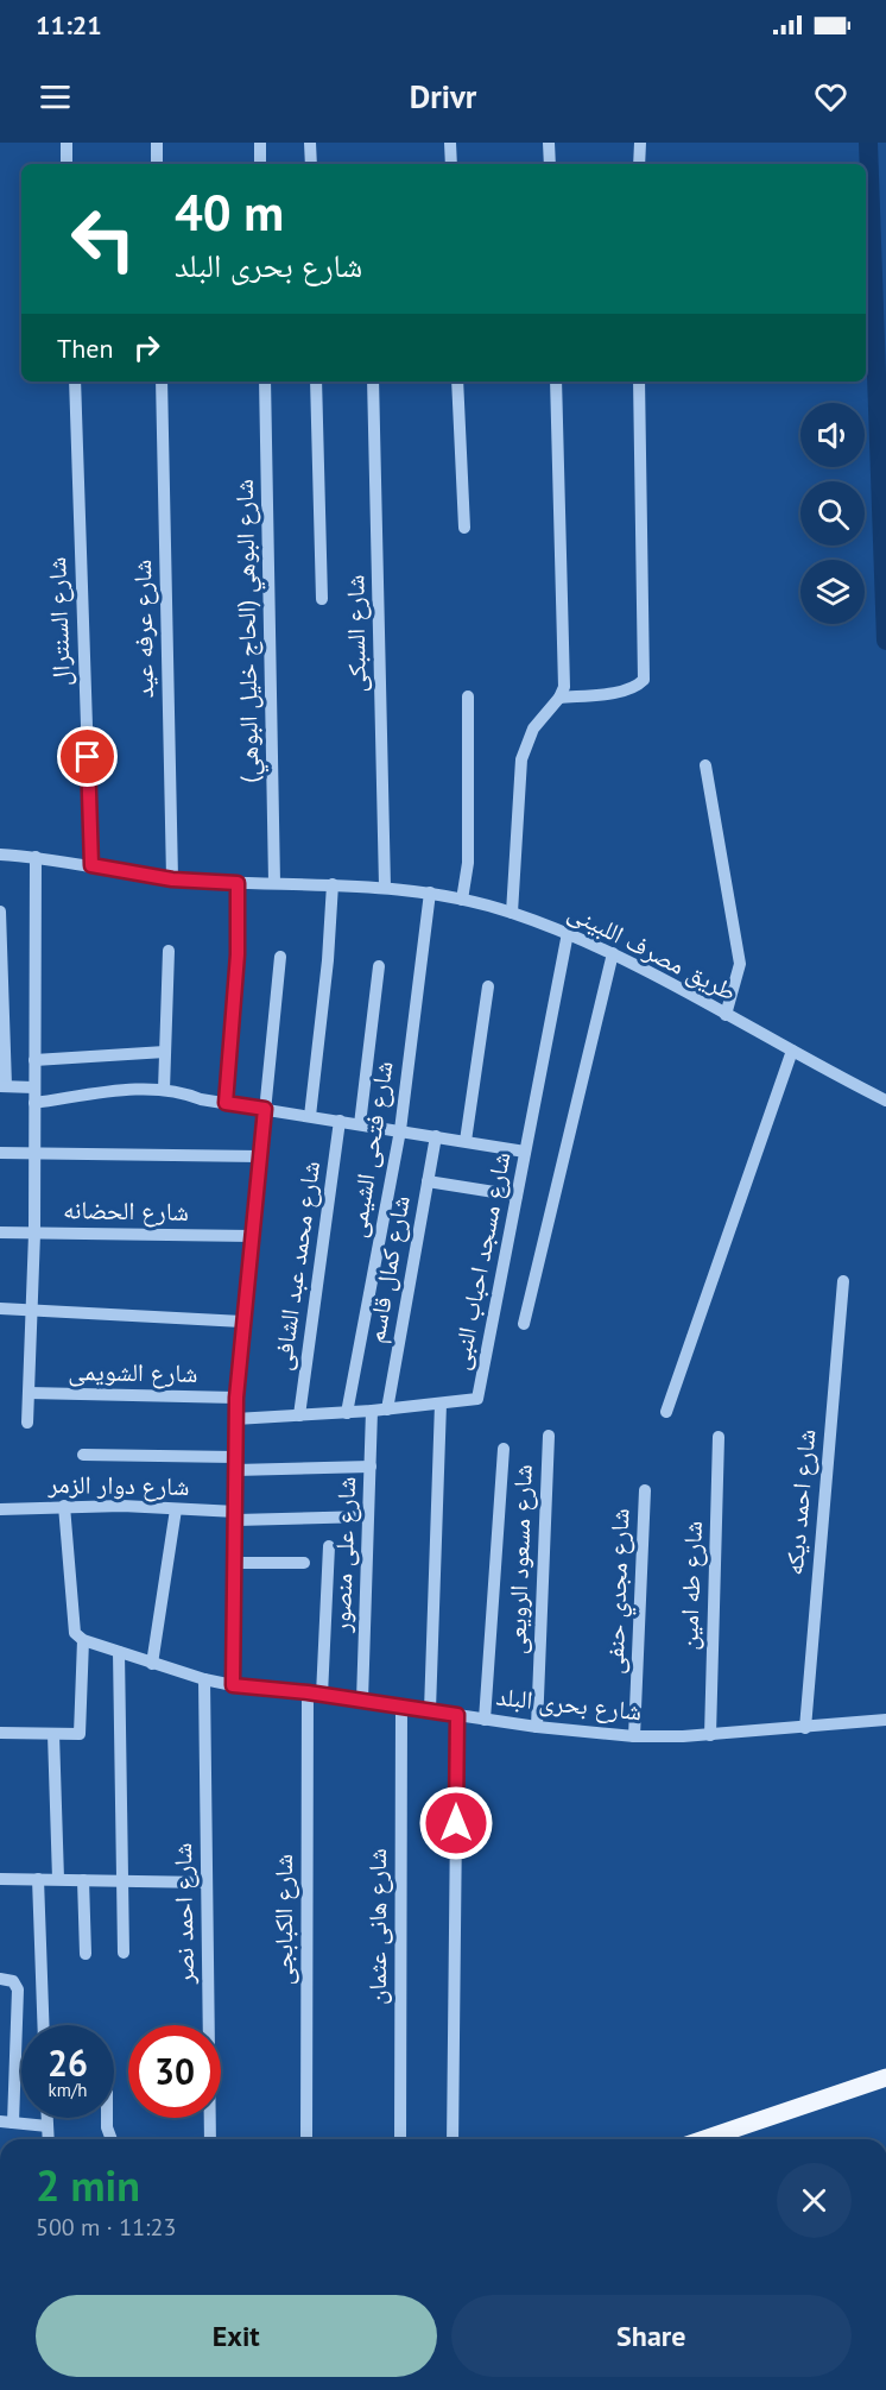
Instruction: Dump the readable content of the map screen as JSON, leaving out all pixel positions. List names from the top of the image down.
{
  "streets": {
    "street": [
      "شارع السنترال",
      "شارع عرفه عيد",
      "شارع البوهي (الحاج خليل البوهي)",
      "شارع السبكى",
      "طريق مصرف اللبينى",
      "شارع فتحى الشيمى",
      "شارع الحضانه",
      "شارع مسجد احباب النبى",
      "شارع محمد عبد الشافى",
      "شارع كمال قاسم",
      "شارع الشويمى",
      "شارع دوار الزمر",
      "شارع احمد ديكه",
      "شارع على منصور",
      "شارع مسعود الرويعى",
      "شارع طه امين",
      "شارع مجدي حنفى",
      "شارع بحرى البلد",
      "شارع احمد نصر",
      "شارع الكبابجى",
      "شارع هانى عثمان"
    ]
  },
  "crossings": [
    ["شارع السنترال", "طريق مصرف اللبينى"],
    ["شارع عرفه عيد", "طريق مصرف اللبينى"],
    ["شارع البوهي (الحاج خليل البوهي)", "طريق مصرف اللبينى"],
    ["شارع السبكى", "طريق مصرف اللبينى"],
    ["طريق مصرف اللبينى", "شارع فتحى الشيمى"],
    ["طريق مصرف اللبينى", "شارع مسجد احباب النبى"],
    ["شارع فتحى الشيمى", "شارع مسجد احباب النبى"],
    ["شارع مسجد احباب النبى", "شارع محمد عبد الشافى"],
    ["شارع مسجد احباب النبى", "شارع كمال قاسم"],
    ["شارع مسجد احباب النبى", "شارع على منصور"],
    ["شارع دوار الزمر", "شارع على منصور"],
    ["شارع احمد ديكه", "شارع بحرى البلد"],
    ["شارع على منصور", "شارع بحرى البلد"],
    ["شارع مسعود الرويعى", "شارع بحرى البلد"],
    ["شارع طه امين", "شارع بحرى البلد"],
    ["شارع مجدي حنفى", "شارع بحرى البلد"],
    ["شارع بحرى البلد", "شارع احمد نصر"],
    ["شارع بحرى البلد", "شارع الكبابجى"],
    ["شارع بحرى البلد", "شارع هانى عثمان"]
  ],
  "page": {
    "status": "11:21",
    "header": "Drivr",
    "turn": ["40 m", "شارع بحرى البلد"],
    "then": "Then",
    "speed": "26 km/h",
    "limit": "30",
    "heading": ["2 min", "500 m · 11:23"],
    "buttons": ["Exit", "Share"]
  }
}
